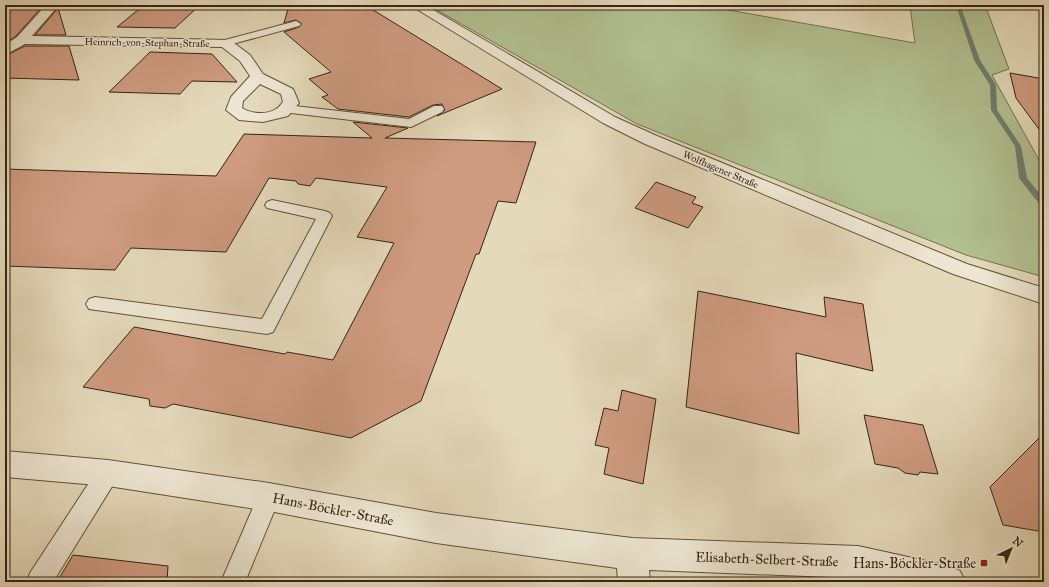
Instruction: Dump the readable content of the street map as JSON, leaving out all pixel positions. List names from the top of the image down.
{
  "streets": {
    "street": [
      "Heinrich-von-Stephan-Straße",
      "Wolfhagener Straße",
      "Hans-Böckler-Straße",
      "Elisabeth-Selbert-Straße"
    ]
  },
  "crossings": [
    ["Hans-Böckler-Straße", "Elisabeth-Selbert-Straße"]
  ],
  "places": {
    "transit": ["Hans-Böckler-Straße"]
  },
  "north": "top right"
}
